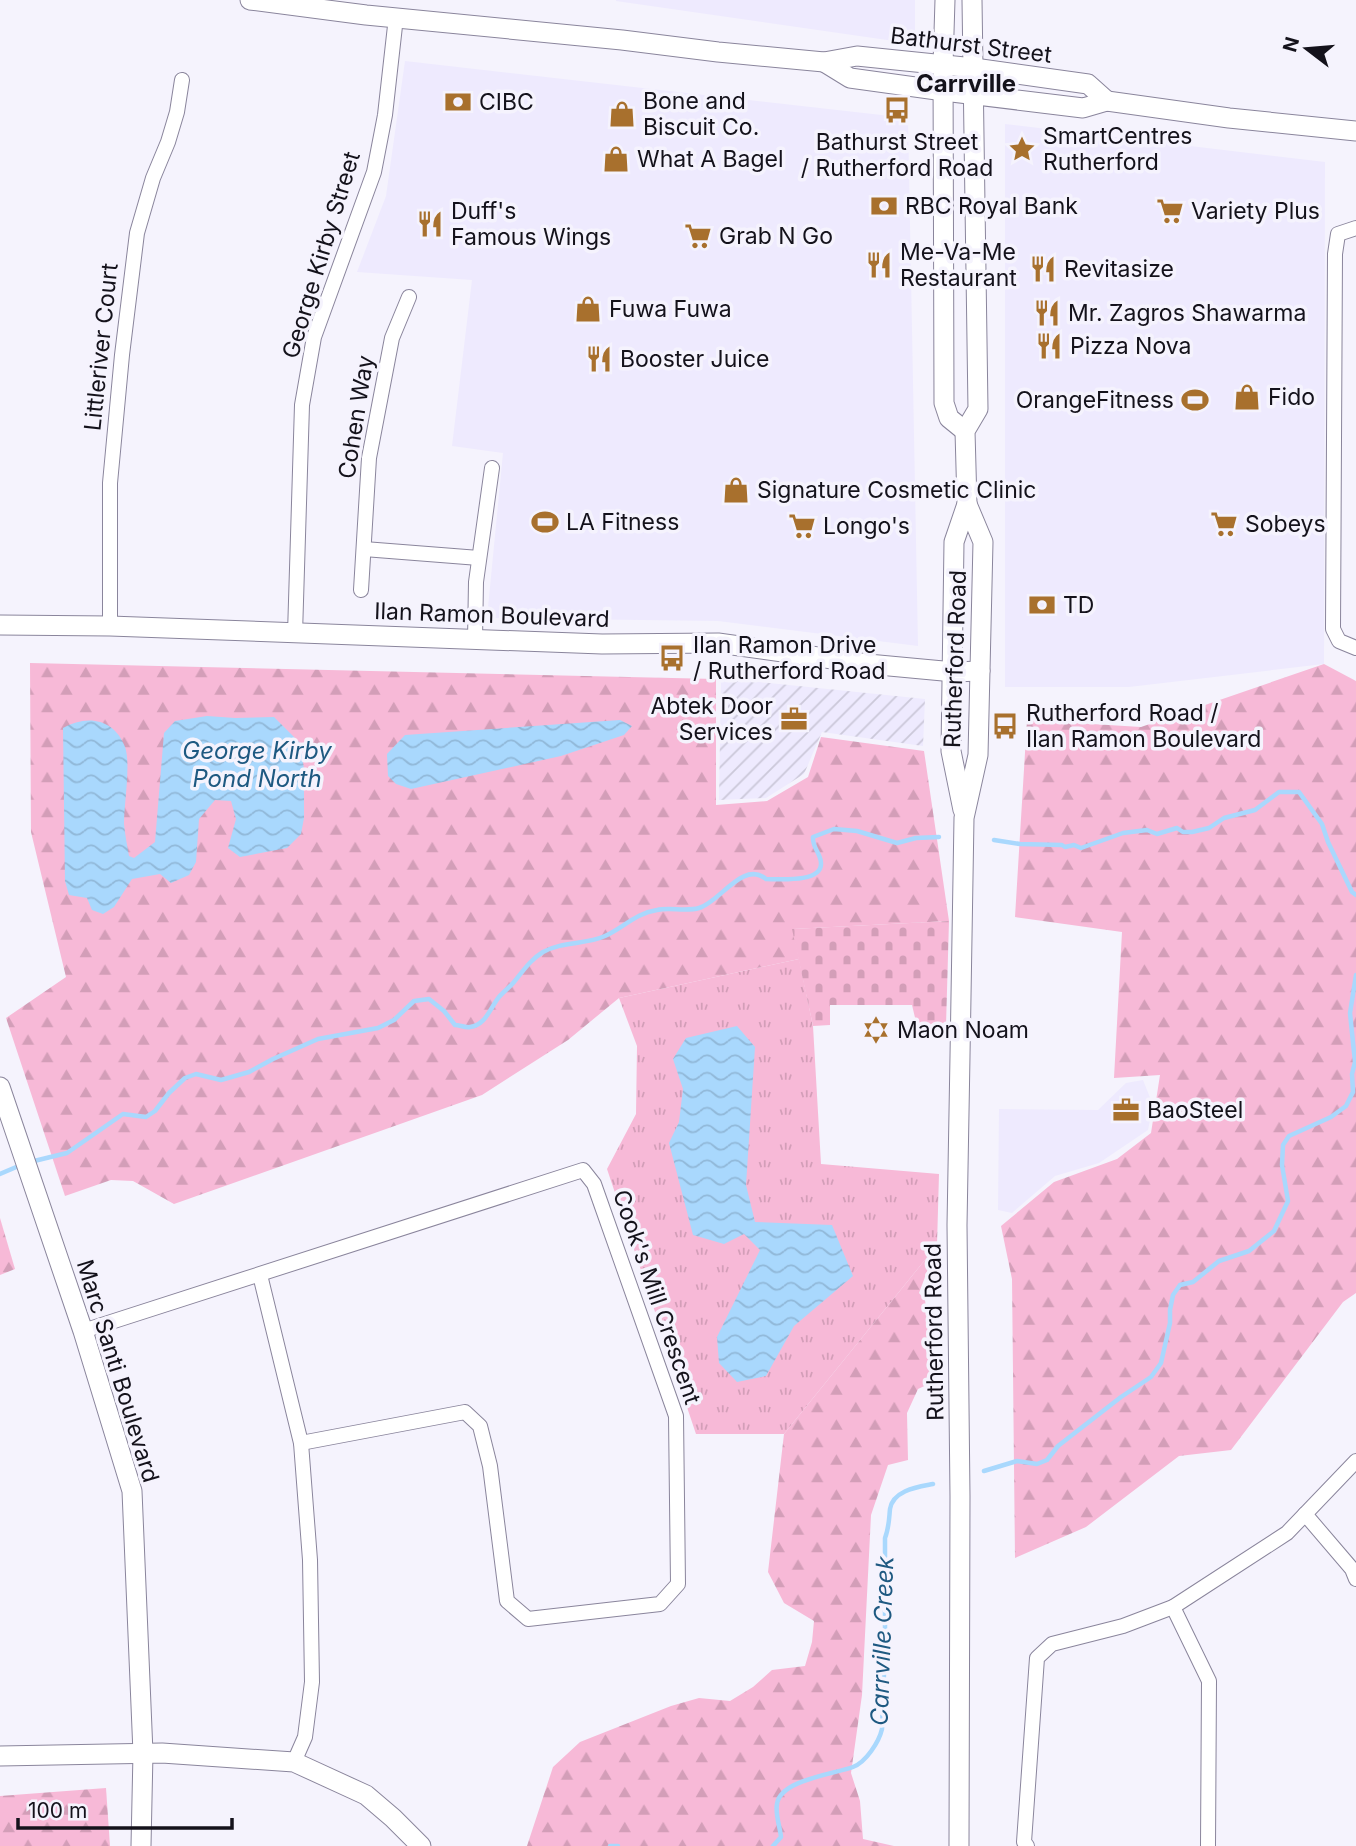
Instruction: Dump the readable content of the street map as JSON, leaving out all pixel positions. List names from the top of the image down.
{
  "streets": {
    "main road": [
      "Bathurst Street",
      "Ilan Ramon Boulevard",
      "Rutherford Road",
      "Marc Santi Boulevard"
    ],
    "street": [
      "George Kirby Street",
      "Littleriver Court",
      "Cohen Way",
      "Cook's Mill Crescent"
    ]
  },
  "crossings": [
    ["Bathurst Street", "George Kirby Street"],
    ["Bathurst Street", "Rutherford Road"],
    ["George Kirby Street", "Ilan Ramon Boulevard"],
    ["Littleriver Court", "Ilan Ramon Boulevard"],
    ["Ilan Ramon Boulevard", "Rutherford Road"],
    ["Cook's Mill Crescent", "Marc Santi Boulevard"]
  ],
  "districts": ["Carrville"],
  "water": ["George Kirby Pond North", "Carrville Creek"],
  "places": {
    "bank": ["CIBC", "RBC Royal Bank", "TD"],
    "bus stop": ["Bathurst Street / Rutherford Road", "Ilan Ramon Drive / Rutherford Road", "Rutherford Road / Ilan Ramon Boulevard"],
    "shop": [
      "Bone and Biscuit Co.",
      "What A Bagel",
      "Fuwa Fuwa",
      "Fido",
      "Signature Cosmetic Clinic"
    ],
    "place": ["SmartCentres Rutherford"],
    "supermarket": [
      "Variety Plus",
      "Grab N Go",
      "Sobeys",
      "Longo's"
    ],
    "restaurant": [
      "Duff's Famous Wings",
      "Me-Va-Me Restaurant",
      "Revitasize",
      "Mr. Zagros Shawarma",
      "Pizza Nova",
      "Booster Juice"
    ],
    "sports": ["OrangeFitness", "LA Fitness"],
    "office": ["Abtek Door Services", "BaoSteel"],
    "synagogue": ["Maon Noam"]
  },
  "scale_bar": "100 m",
  "north": "left"
}
